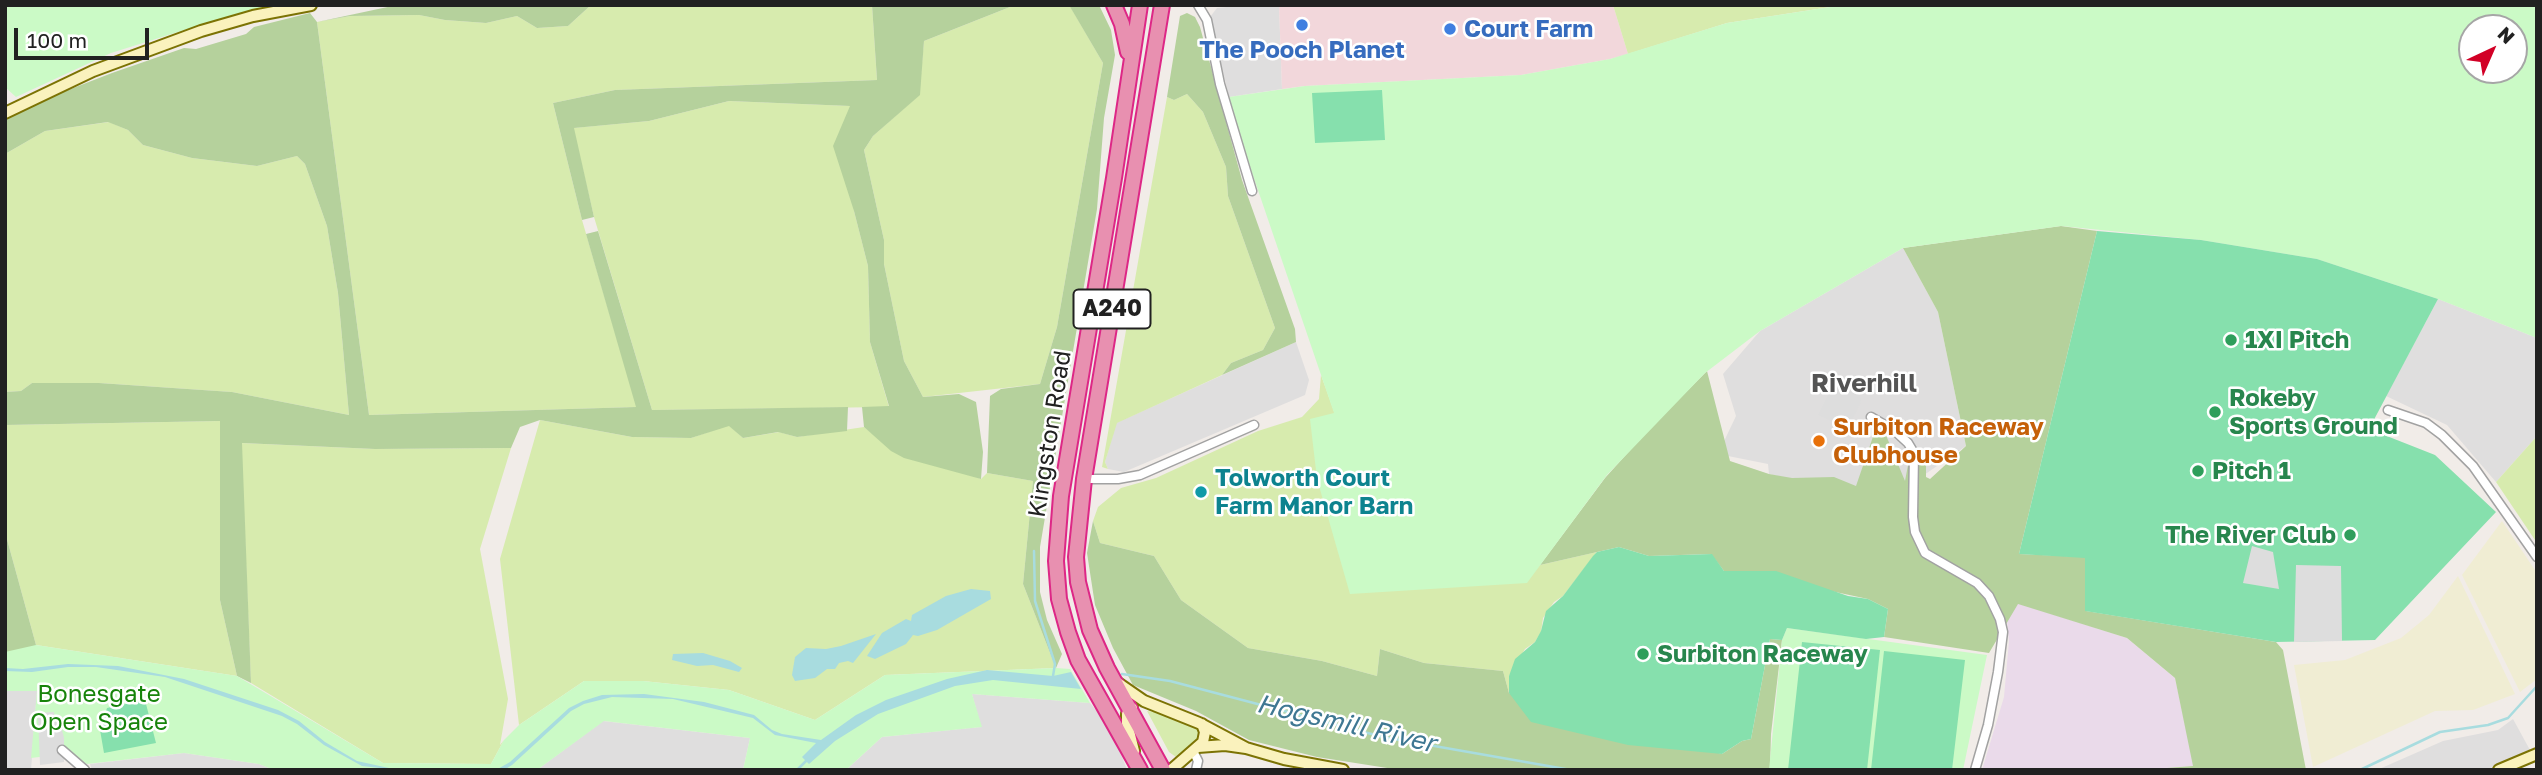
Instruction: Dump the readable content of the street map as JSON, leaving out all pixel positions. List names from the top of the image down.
{
  "streets": {
    "highway": ["A240", "Kingston Road"]
  },
  "crossings": [
    ["A240", "Kingston Road"]
  ],
  "districts": ["Riverhill"],
  "water": ["Hogsmill River"],
  "parks": ["Bonesgate Open Space"],
  "places": [
    "The Pooch Planet",
    "Court Farm",
    "1XI Pitch",
    "Rokeby Sports Ground",
    "Surbiton Raceway Clubhouse",
    "Pitch 1",
    "Tolworth Court Farm Manor Barn",
    "The River Club",
    "Surbiton Raceway"
  ],
  "scale_bar": "100 m",
  "north": "top right"
}
